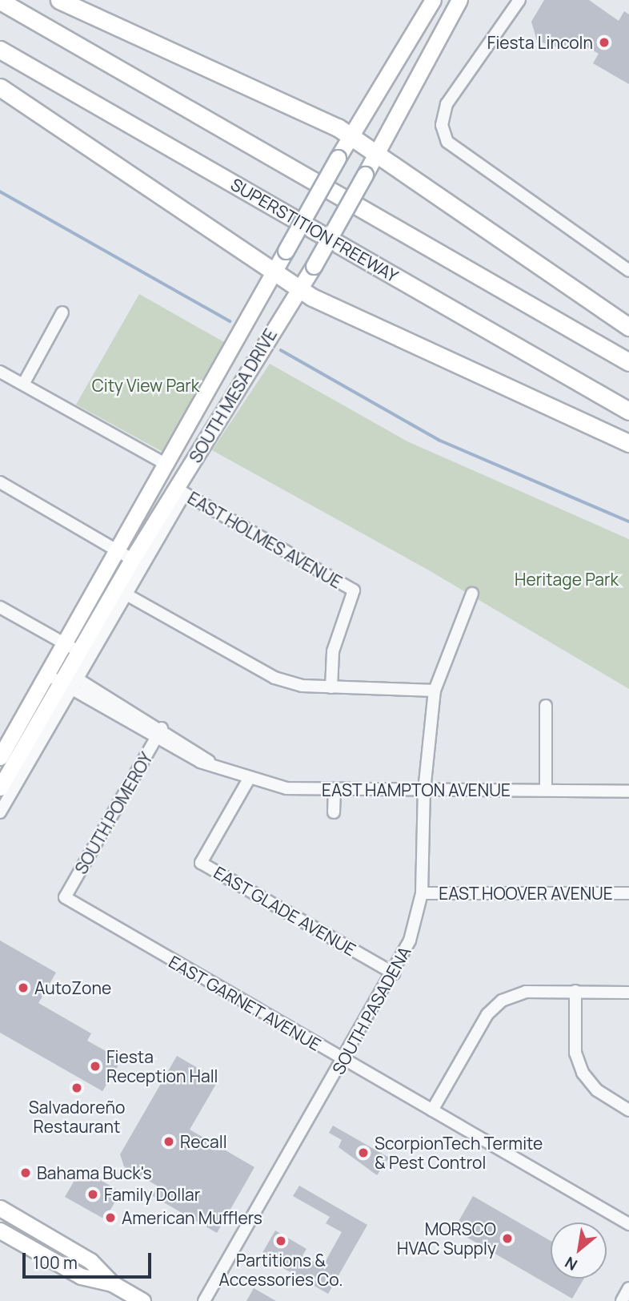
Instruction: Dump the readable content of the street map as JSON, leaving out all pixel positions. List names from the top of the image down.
{
  "streets": {
    "highway": ["SUPERSTITION FREEWAY"],
    "main road": ["SOUTH MESA DRIVE"],
    "street": [
      "EAST HOLMES AVENUE",
      "EAST HAMPTON AVENUE",
      "SOUTH POMEROY",
      "EAST HOOVER AVENUE",
      "EAST GLADE AVENUE",
      "EAST GARNET AVENUE",
      "SOUTH PASADENA"
    ]
  },
  "crossings": [
    ["SOUTH MESA DRIVE", "EAST HOLMES AVENUE"],
    ["SOUTH MESA DRIVE", "EAST HAMPTON AVENUE"],
    ["EAST HAMPTON AVENUE", "SOUTH POMEROY"],
    ["EAST HAMPTON AVENUE", "EAST GLADE AVENUE"],
    ["EAST HAMPTON AVENUE", "SOUTH PASADENA"],
    ["SOUTH POMEROY", "EAST GARNET AVENUE"],
    ["EAST HOOVER AVENUE", "SOUTH PASADENA"],
    ["EAST GLADE AVENUE", "SOUTH PASADENA"],
    ["EAST GARNET AVENUE", "SOUTH PASADENA"]
  ],
  "parks": ["City View Park", "Heritage Park"],
  "places": [
    "Fiesta Lincoln",
    "AutoZone",
    "Fiesta Reception Hall",
    "Salvadoreño Restaurant",
    "Recall",
    "ScorpionTech Termite & Pest Control",
    "Bahama Buck's",
    "Family Dollar",
    "American Mufflers",
    "MORSCO HVAC Supply",
    "Partitions & Accessories Co."
  ],
  "scale_bar": "100 m",
  "north": "bottom left"
}
